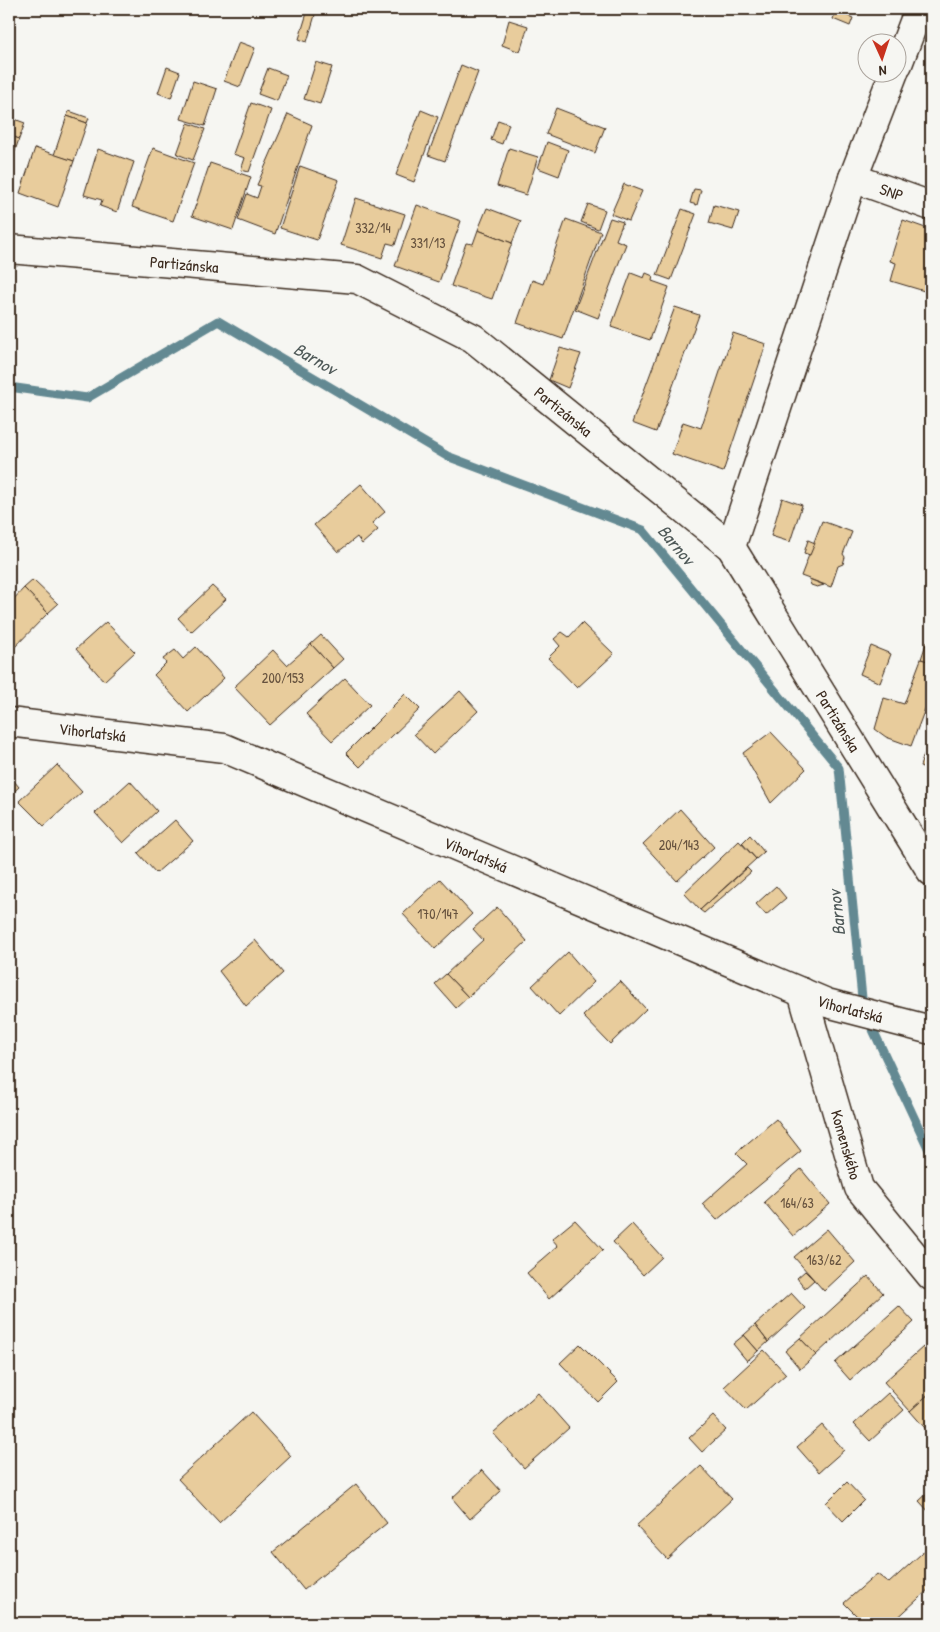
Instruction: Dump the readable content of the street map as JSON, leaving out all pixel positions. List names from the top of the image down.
{
  "streets": {
    "street": [
      "SNP",
      "Partizánska",
      "Vihorlatská",
      "Komenského"
    ]
  },
  "crossings": [
    ["Vihorlatská", "Komenského"]
  ],
  "water": ["Barnov"],
  "house_numbers": [
    "332/14",
    "331/13",
    "200/153",
    "204/143",
    "170/147",
    "164/63",
    "163/62"
  ],
  "north": "bottom"
}
